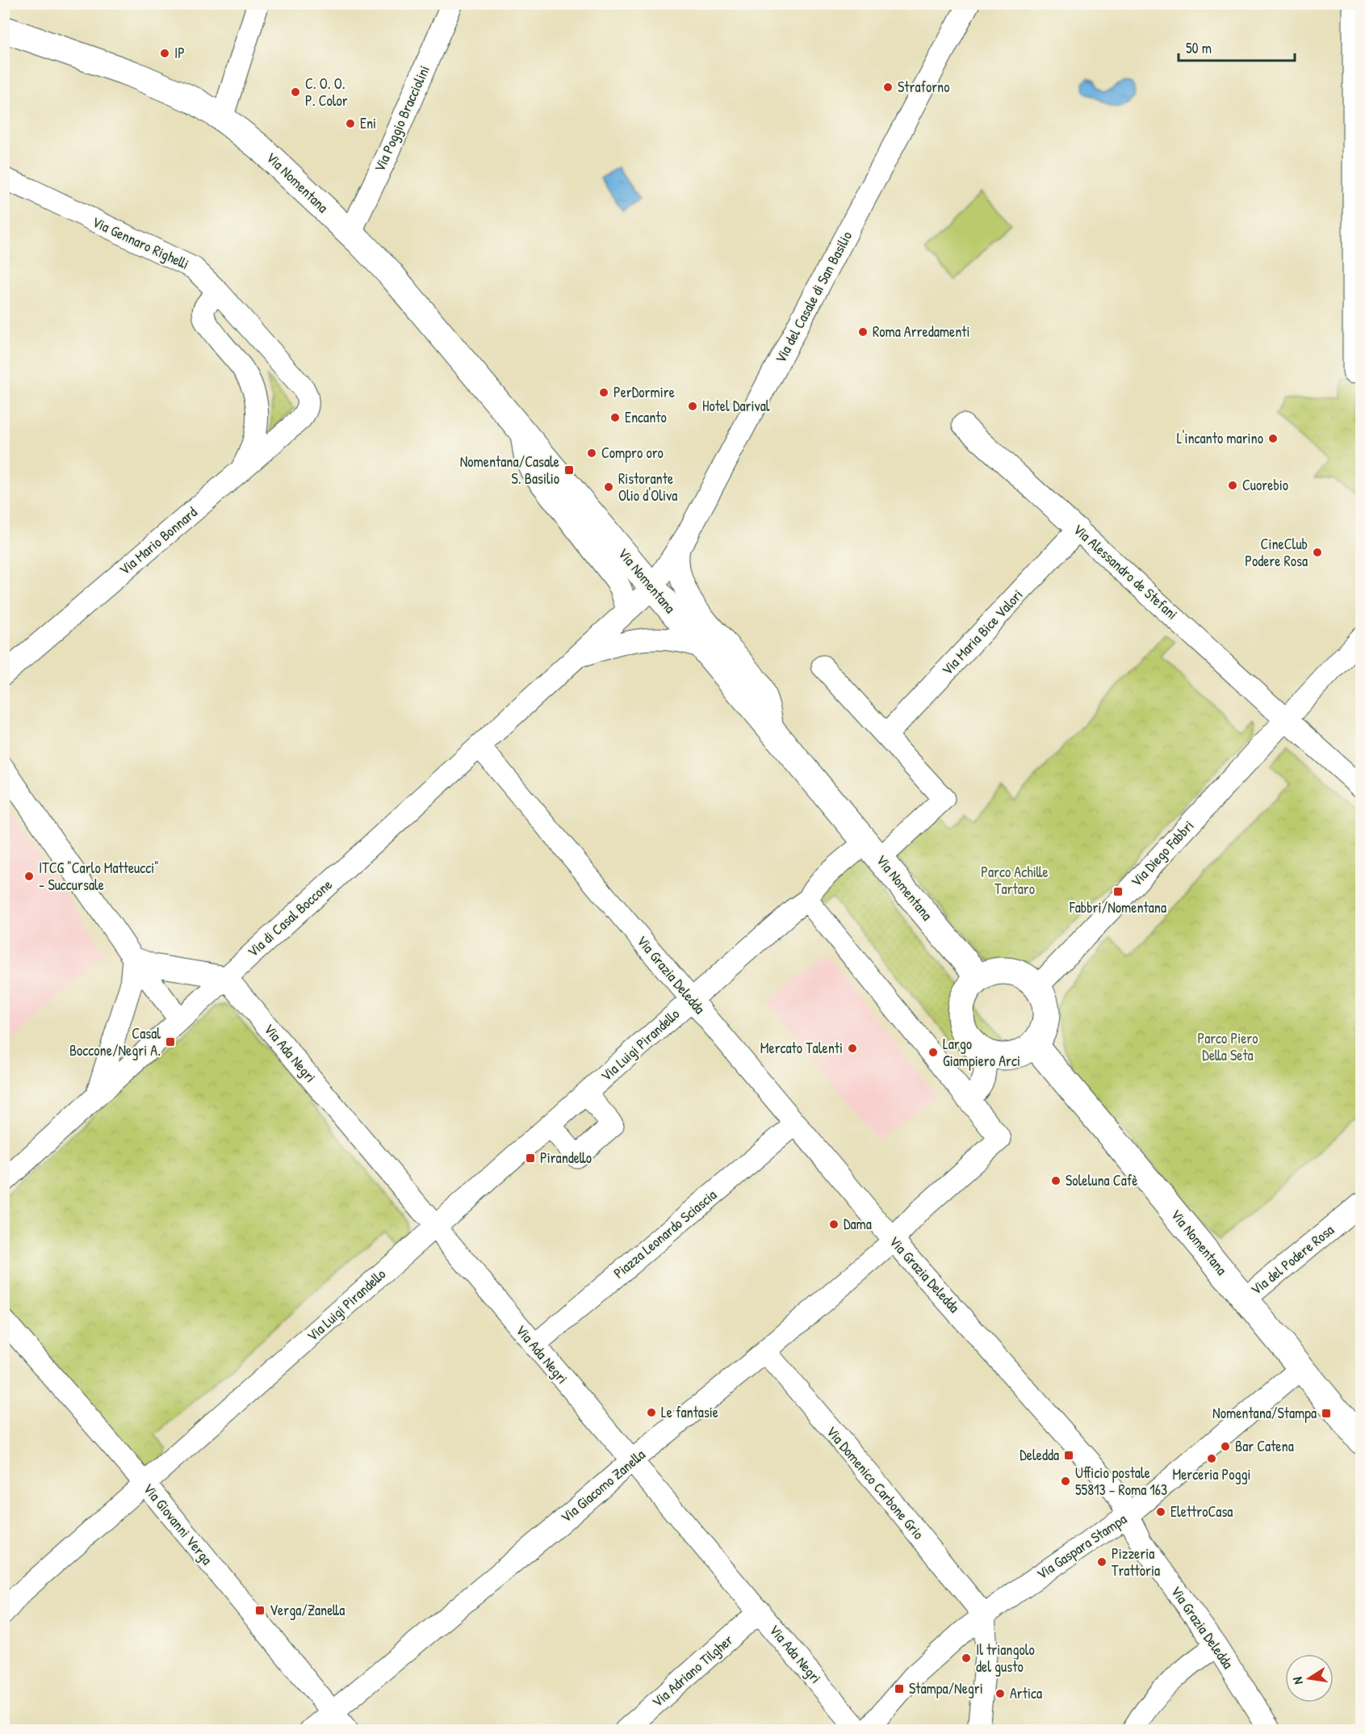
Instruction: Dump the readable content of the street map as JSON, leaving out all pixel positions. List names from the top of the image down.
{
  "streets": {
    "main road": ["Via Nomentana"],
    "street": [
      "Via Poggio Bracciolini",
      "Via Gennaro Righelli",
      "Via del Casale di San Basilio",
      "Via Mario Bonnard",
      "Via Alessandro de Stefani",
      "Via Maria Bice Valori",
      "Via Diego Fabbri",
      "Via di Casal Boccone",
      "Via Grazia Deledda",
      "Via Luigi Pirandello",
      "Via Ada Negri",
      "Piazza Leonardo Sciascia",
      "Via del Podere Rosa",
      "Via Domenico Carbone Grio",
      "Via Giacomo Zanella",
      "Via Giovanni Verga",
      "Via Gaspara Stampa",
      "Via Adriano Tilgher"
    ]
  },
  "crossings": [
    ["Via Poggio Bracciolini", "Via Nomentana"],
    ["Via Nomentana", "Via del Casale di San Basilio"],
    ["Via Nomentana", "Via Diego Fabbri"],
    ["Via Nomentana", "Via di Casal Boccone"],
    ["Via Nomentana", "Via Luigi Pirandello"],
    ["Via Nomentana", "Via del Podere Rosa"],
    ["Via Nomentana", "Via Gaspara Stampa"],
    ["Via Gennaro Righelli", "Via Mario Bonnard"],
    ["Via del Casale di San Basilio", "Via di Casal Boccone"],
    ["Via Alessandro de Stefani", "Via Maria Bice Valori"],
    ["Via Alessandro de Stefani", "Via Diego Fabbri"],
    ["Via di Casal Boccone", "Via Grazia Deledda"],
    ["Via di Casal Boccone", "Via Ada Negri"],
    ["Via Grazia Deledda", "Via Luigi Pirandello"],
    ["Via Grazia Deledda", "Piazza Leonardo Sciascia"],
    ["Via Grazia Deledda", "Via Giacomo Zanella"],
    ["Via Grazia Deledda", "Via Gaspara Stampa"],
    ["Via Luigi Pirandello", "Via Ada Negri"],
    ["Via Luigi Pirandello", "Via Giovanni Verga"],
    ["Via Ada Negri", "Piazza Leonardo Sciascia"],
    ["Via Ada Negri", "Via Giacomo Zanella"],
    ["Via Ada Negri", "Via Adriano Tilgher"],
    ["Via Domenico Carbone Grio", "Via Giacomo Zanella"],
    ["Via Domenico Carbone Grio", "Via Gaspara Stampa"],
    ["Via Giacomo Zanella", "Via Giovanni Verga"]
  ],
  "parks": ["Parco Achille Tartaro", "Parco Piero Della Seta"],
  "places": {
    "other": [
      "IP",
      "Straforno",
      "C. O. O. P. Color",
      "Eni",
      "Roma Arredamenti",
      "PerDormire",
      "Hotel Darival",
      "Encanto",
      "L'incanto marino",
      "Compro oro",
      "Cuorebio",
      "Ristorante Olio d'Oliva",
      "CineClub Podere Rosa",
      "ITCG \"Carlo Matteucci\" - Succursale",
      "Mercato Talenti",
      "Largo Giampiero Arci",
      "Soleluna Cafè",
      "Dama",
      "Le fantasie",
      "Bar Catena",
      "Merceria Poggi",
      "Ufficio postale 55813 – Roma 163",
      "ElettroCasa",
      "Pizzeria Trattoria",
      "Il triangolo del gusto",
      "Artica"
    ],
    "transit": [
      "Nomentana/Casale S. Basilio",
      "Fabbri/Nomentana",
      "Casal Boccone/Negri A.",
      "Pirandello",
      "Nomentana/Stampa",
      "Deledda",
      "Verga/Zanella",
      "Stampa/Negri"
    ]
  },
  "scale_bar": "50 m",
  "north": "left"
}
